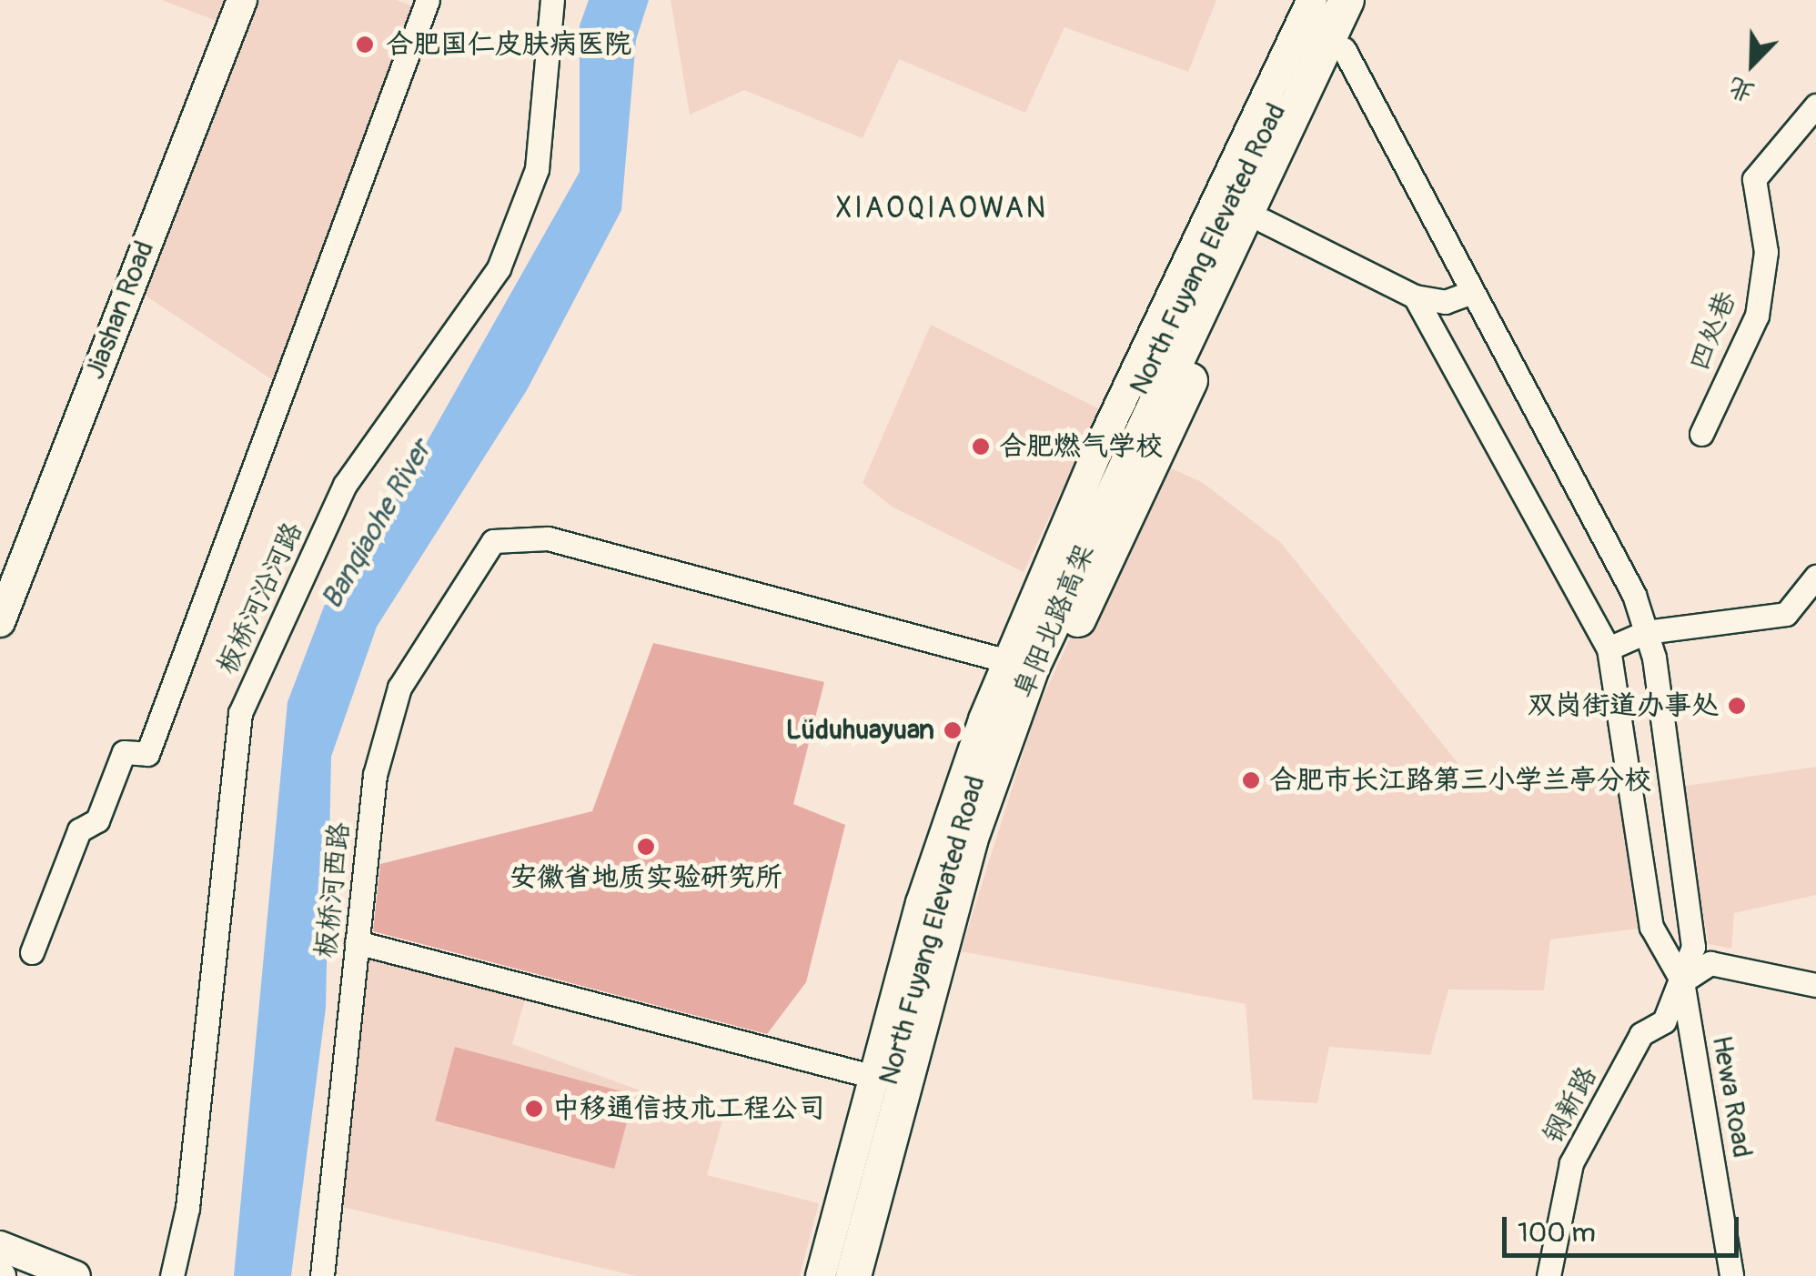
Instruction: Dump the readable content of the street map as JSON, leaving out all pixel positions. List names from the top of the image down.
{
  "streets": {
    "highway": ["North Fuyang Elevated Road", "阜阳北路高架"],
    "main road": ["Jiashan Road"],
    "street": [
      "四处巷",
      "板桥河沿河路",
      "板桥河西路",
      "Hewa Road",
      "钢新路"
    ]
  },
  "crossings": [
    ["Hewa Road", "钢新路"]
  ],
  "districts": ["XIAOQIAOWAN"],
  "water": ["Banqiaohe River"],
  "places": [
    "合肥国仁皮肤病医院",
    "合肥燃气学校",
    "双岗街道办事处",
    "Lüduhuayuan",
    "合肥市长江路第三小学兰亭分校",
    "安徽省地质实验研究所",
    "中移通信技术工程公司"
  ],
  "scale_bar": "100 m",
  "north": "bottom left"
}
